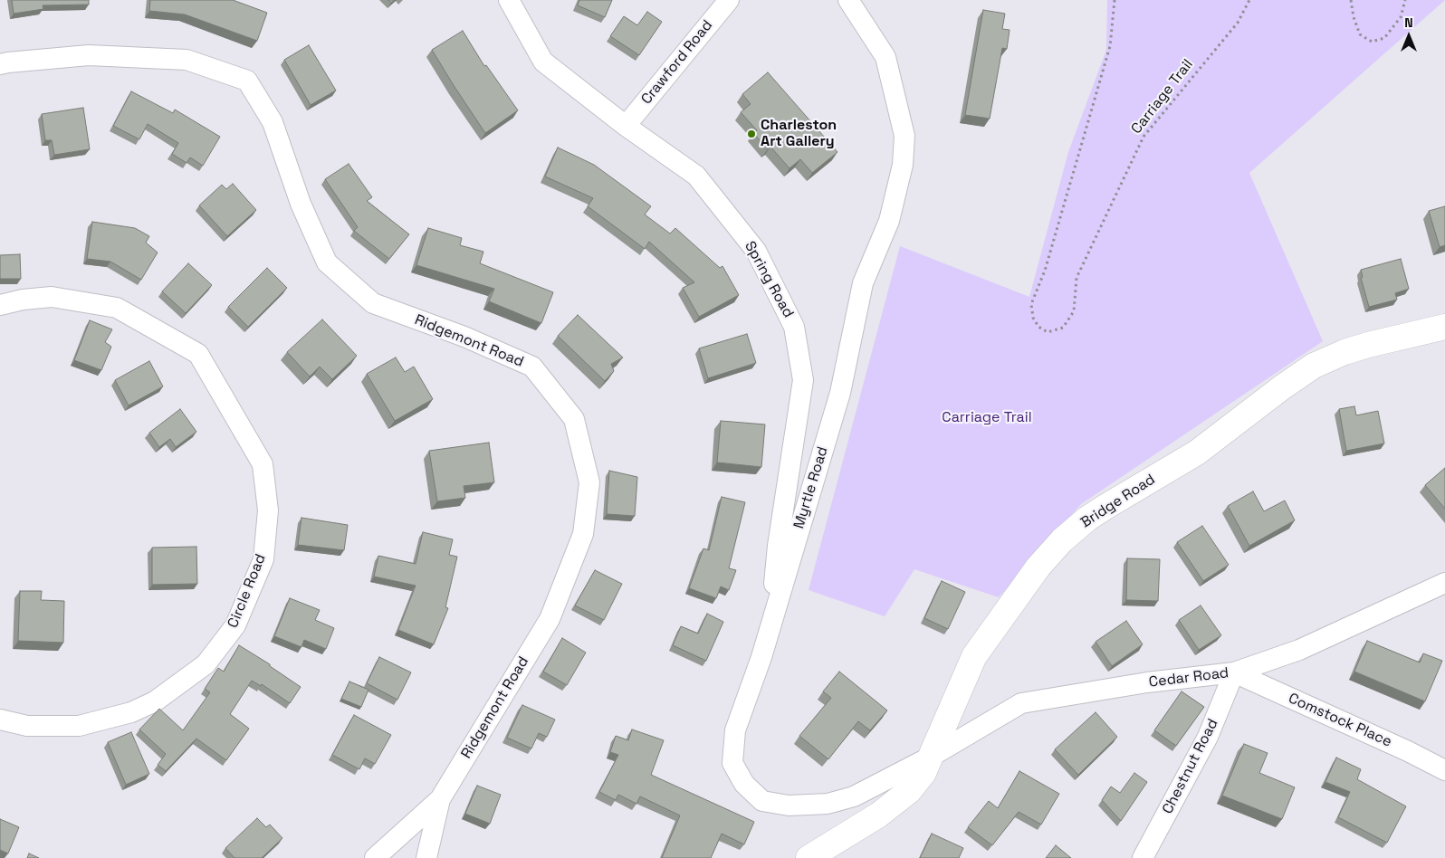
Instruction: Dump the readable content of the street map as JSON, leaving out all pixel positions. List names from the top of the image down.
{
  "streets": {
    "street": [
      "Crawford Road",
      "Spring Road",
      "Ridgemont Road",
      "Myrtle Road",
      "Bridge Road",
      "Circle Road",
      "Cedar Road",
      "Comstock Place",
      "Chestnut Road"
    ],
    "path": ["Carriage Trail"]
  },
  "crossings": [
    ["Crawford Road", "Spring Road"],
    ["Spring Road", "Myrtle Road"],
    ["Myrtle Road", "Bridge Road"],
    ["Myrtle Road", "Cedar Road"],
    ["Bridge Road", "Cedar Road"],
    ["Cedar Road", "Comstock Place"],
    ["Cedar Road", "Chestnut Road"],
    ["Comstock Place", "Chestnut Road"]
  ],
  "parks": ["Carriage Trail"],
  "places": ["Charleston Art Gallery"],
  "north": "top"
}
